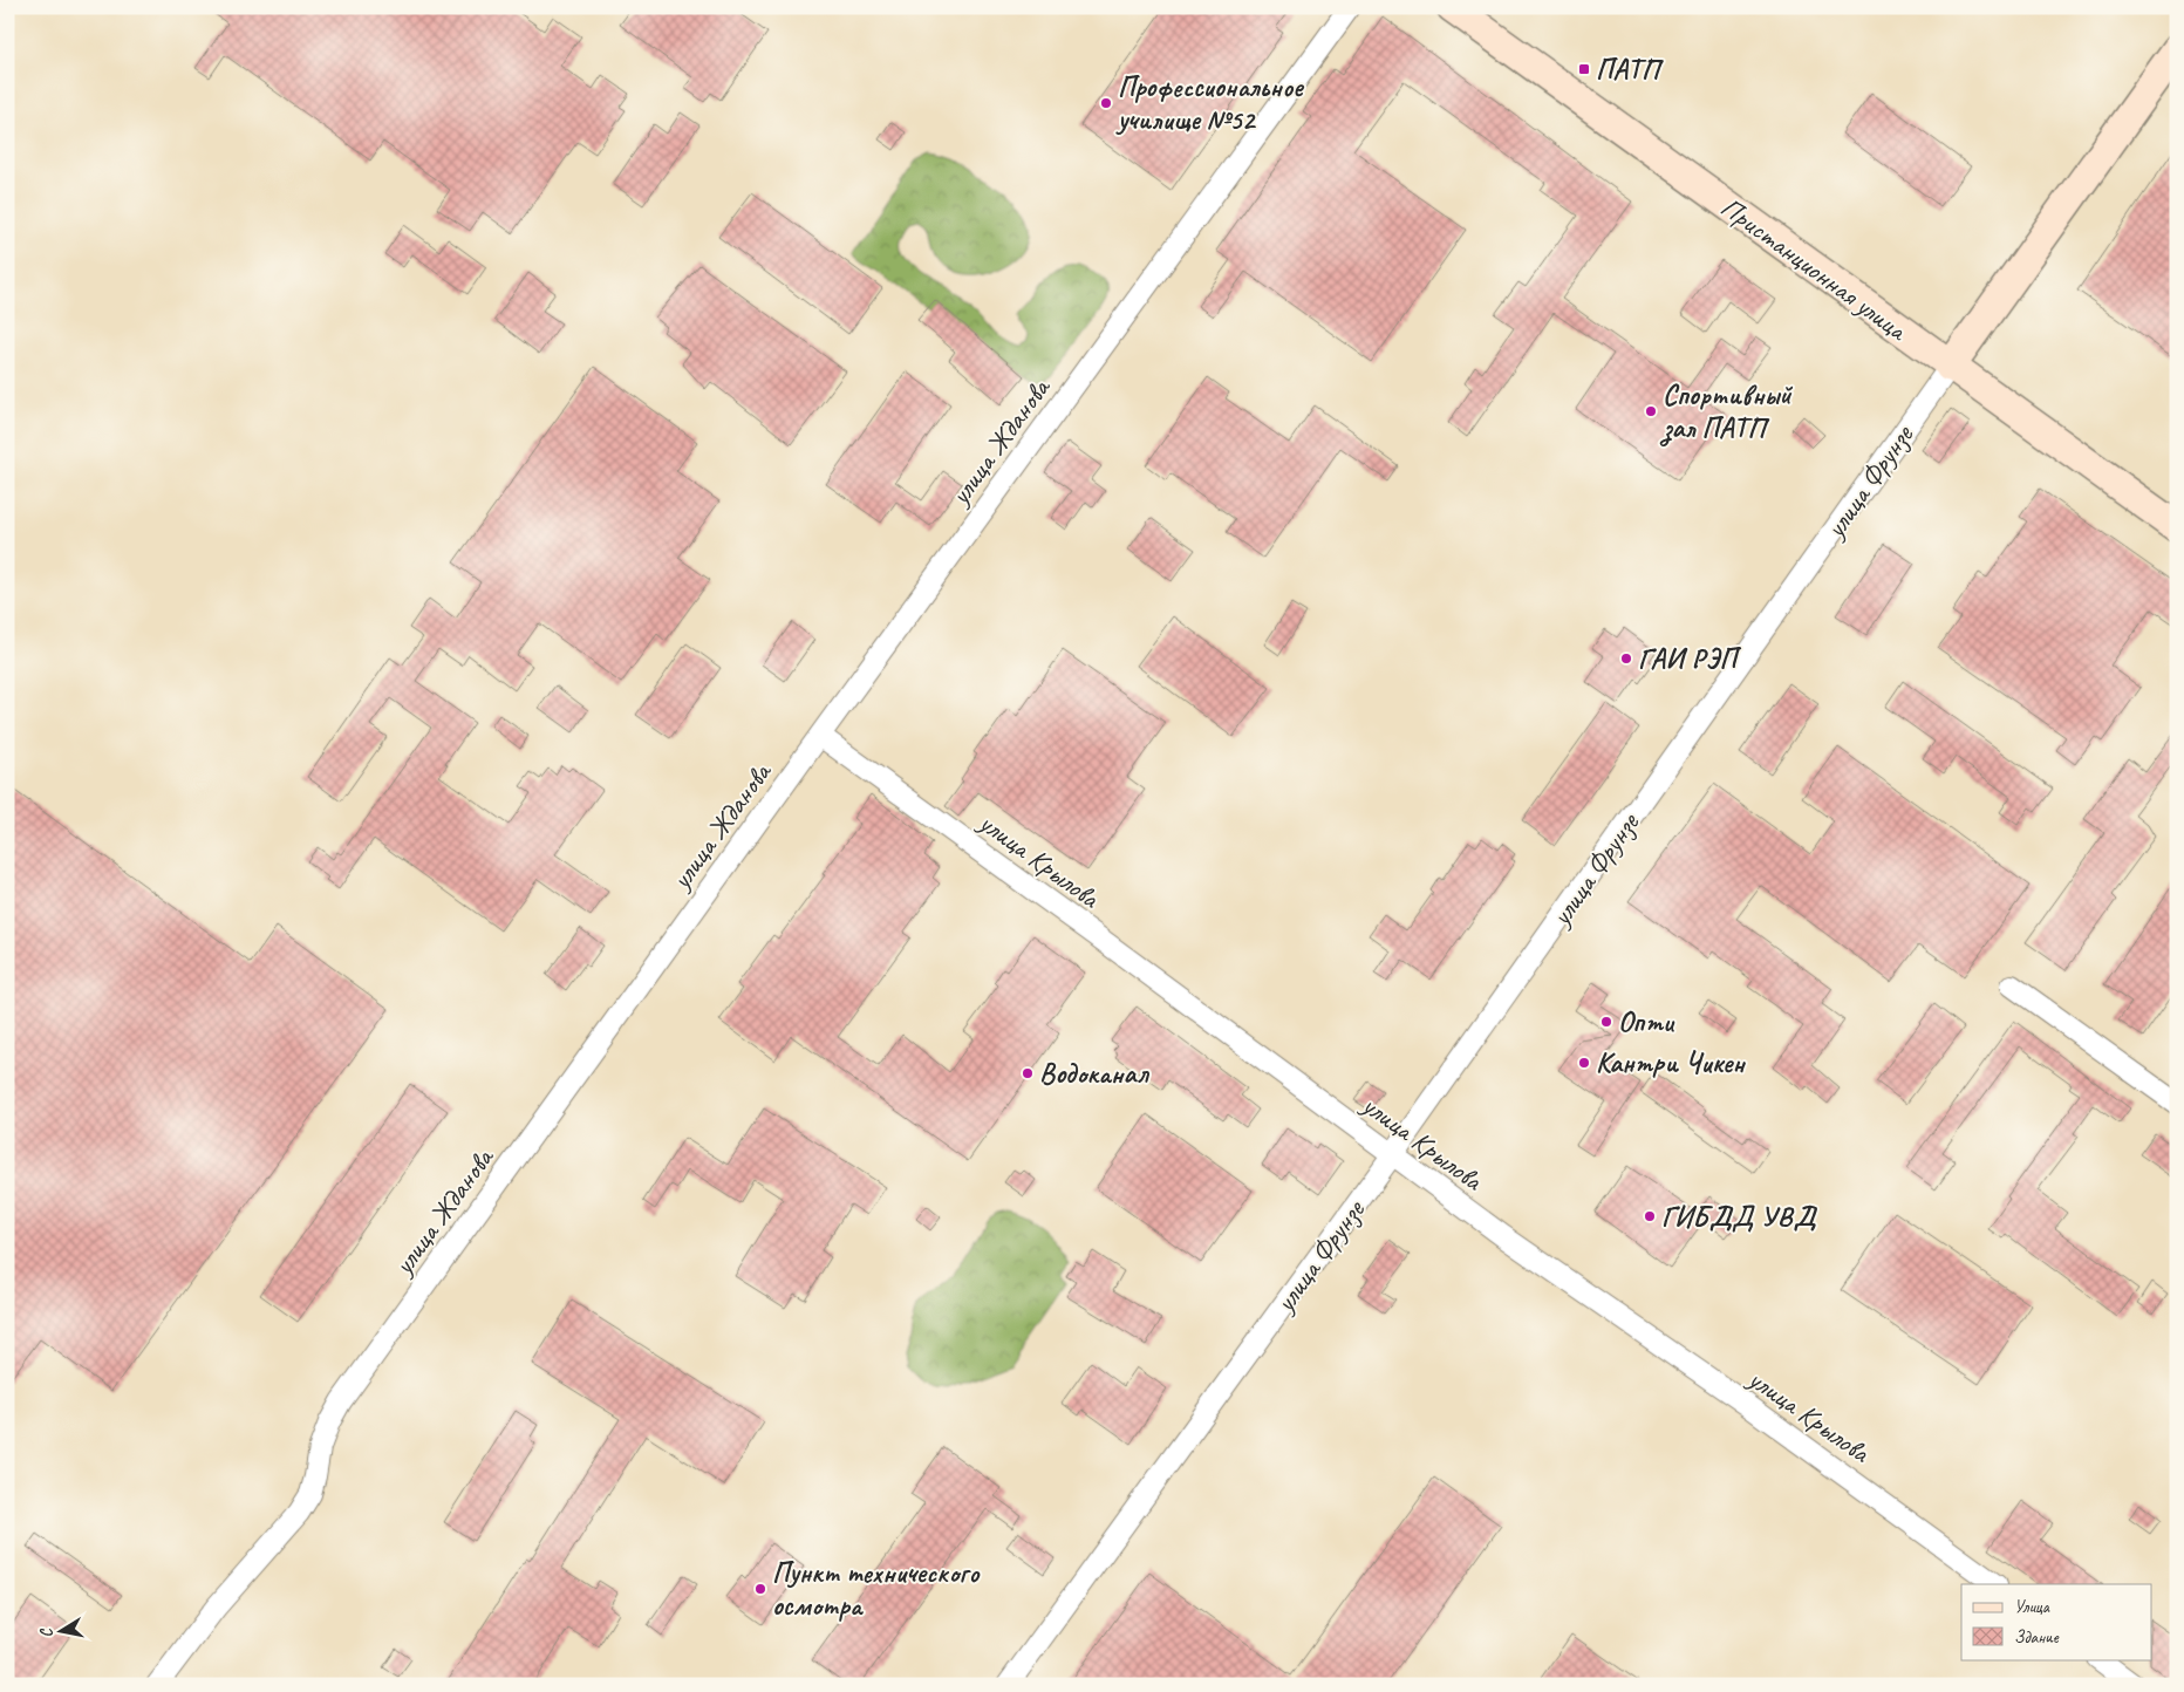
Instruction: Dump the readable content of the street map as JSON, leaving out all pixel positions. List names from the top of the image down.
{
  "streets": {
    "main road": ["Пристанционная улица", "улица Фрунзе"],
    "street": ["улица Жданова", "улица Крылова"]
  },
  "crossings": [
    ["Пристанционная улица", "улица Фрунзе"],
    ["улица Жданова", "улица Крылова"],
    ["улица Фрунзе", "улица Крылова"]
  ],
  "places": {
    "transit": ["ПАТП"],
    "other": [
      "Профессиональное училище №52",
      "Спортивный зал ПАТП",
      "ГАИ РЭП",
      "Опти",
      "Кантри Чикен",
      "Водоканал",
      "ГИБДД УВД",
      "Пункт технического осмотра"
    ]
  },
  "legend": ["Улица", "Здание"],
  "north": "left"
}
